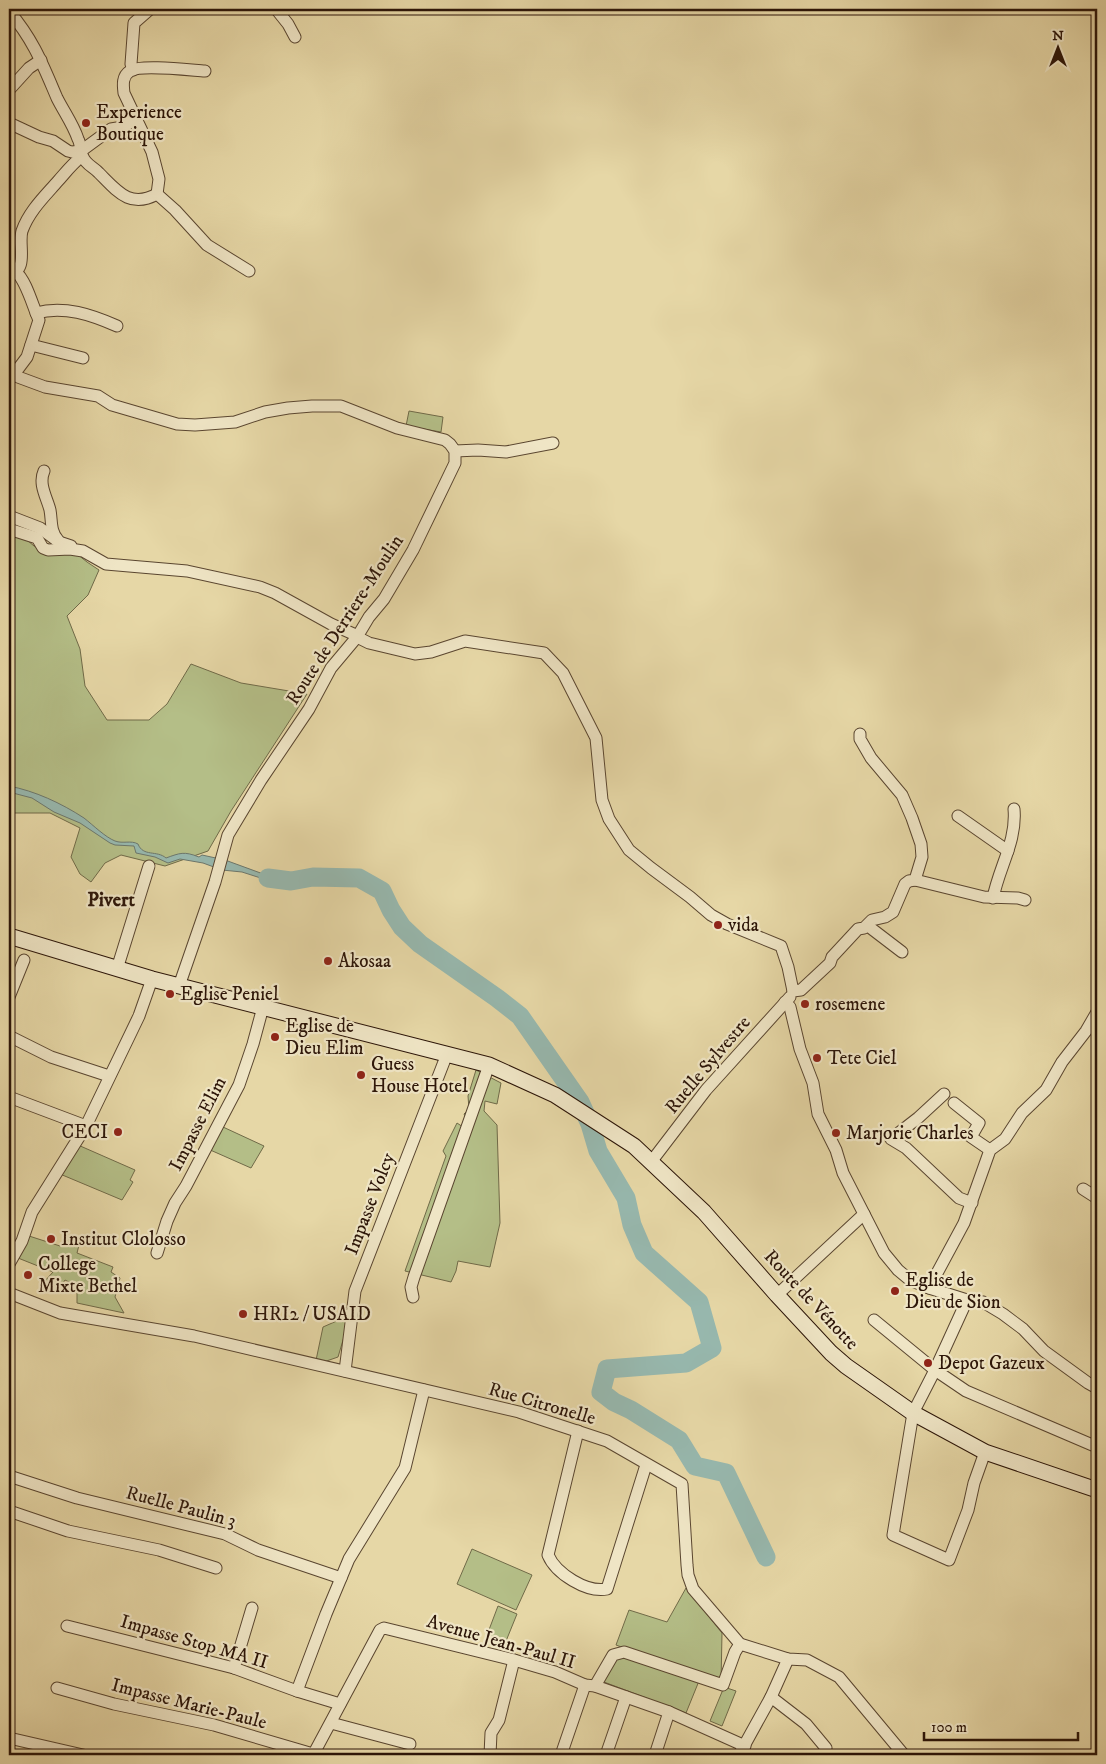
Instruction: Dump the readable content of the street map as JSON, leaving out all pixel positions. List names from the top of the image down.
{
  "streets": {
    "street": [
      "Route de Derriere-Moulin",
      "Ruelle Sylvestre",
      "Impasse Elim",
      "Impasse Volcy",
      "Route de Vénotte",
      "Rue Citronelle",
      "Ruelle Paulin 3",
      "Impasse Stop MA II",
      "Avenue Jean-Paul II",
      "Impasse Marie-Paule"
    ]
  },
  "crossings": [
    ["Route de Derriere-Moulin", "Route de Vénotte"],
    ["Ruelle Sylvestre", "Route de Vénotte"],
    ["Impasse Elim", "Route de Vénotte"],
    ["Impasse Volcy", "Route de Vénotte"],
    ["Impasse Volcy", "Rue Citronelle"],
    ["Impasse Stop MA II", "Avenue Jean-Paul II"],
    ["Avenue Jean-Paul II", "Impasse Marie-Paule"]
  ],
  "districts": ["Pivert"],
  "places": [
    "Experience Boutique",
    "vida",
    "Akosaa",
    "Eglise Peniel",
    "rosemene",
    "Eglise de Dieu Elim",
    "Tete Ciel",
    "Guess House Hotel",
    "CECI",
    "Marjorie Charles",
    "Institut Clolosso",
    "College Mixte Bethel",
    "Eglise de Dieu de Sion",
    "HRI2 / USAID",
    "Depot Gazeux"
  ],
  "scale_bar": "100 m",
  "north": "top"
}
